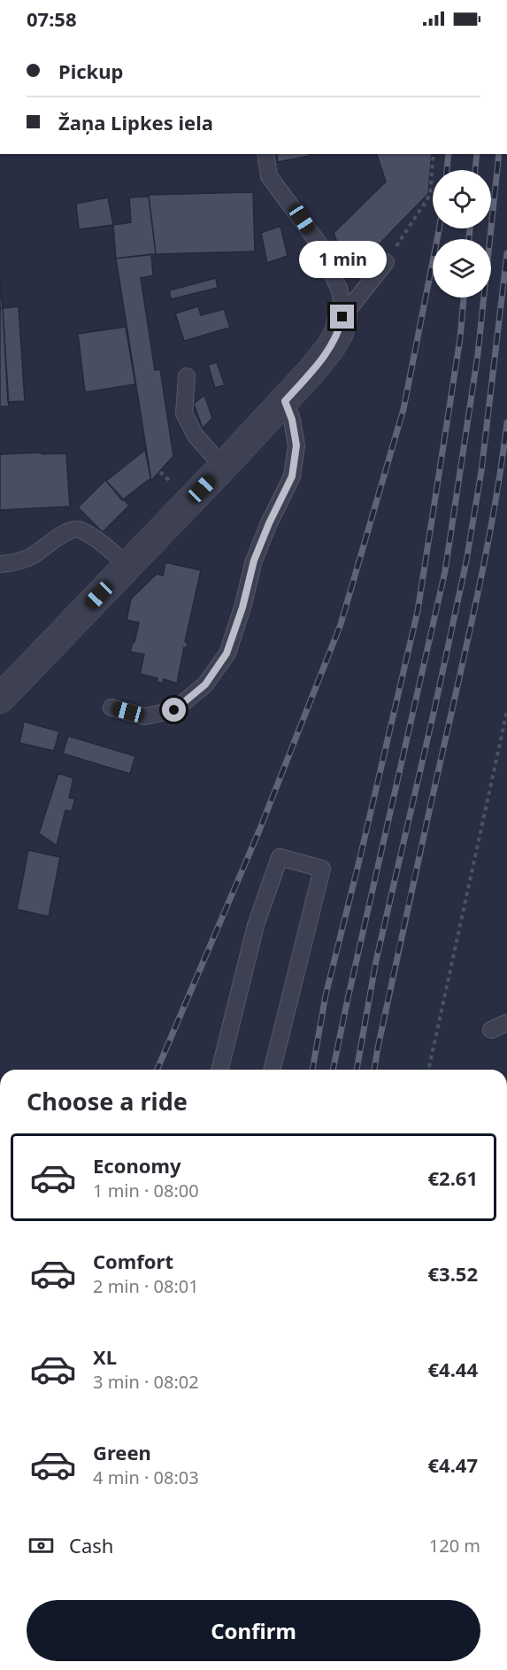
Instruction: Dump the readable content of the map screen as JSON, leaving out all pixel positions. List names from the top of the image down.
{
  "page": {
    "status": "07:58",
    "banner": ["Pickup", "Žaņa Lipkes iela"],
    "bubble": "1 min",
    "heading": "Choose a ride",
    "list": [
      {
        "name": "Economy",
        "note": "1 min · 08:00",
        "value": "€2.61"
      },
      {
        "name": "Comfort",
        "note": "2 min · 08:01",
        "value": "€3.52"
      },
      {
        "name": "XL",
        "note": "3 min · 08:02",
        "value": "€4.44"
      },
      {
        "name": "Green",
        "note": "4 min · 08:03",
        "value": "€4.47"
      }
    ],
    "pay": ["Cash", "120 m"],
    "buttons": "Confirm"
  }
}
